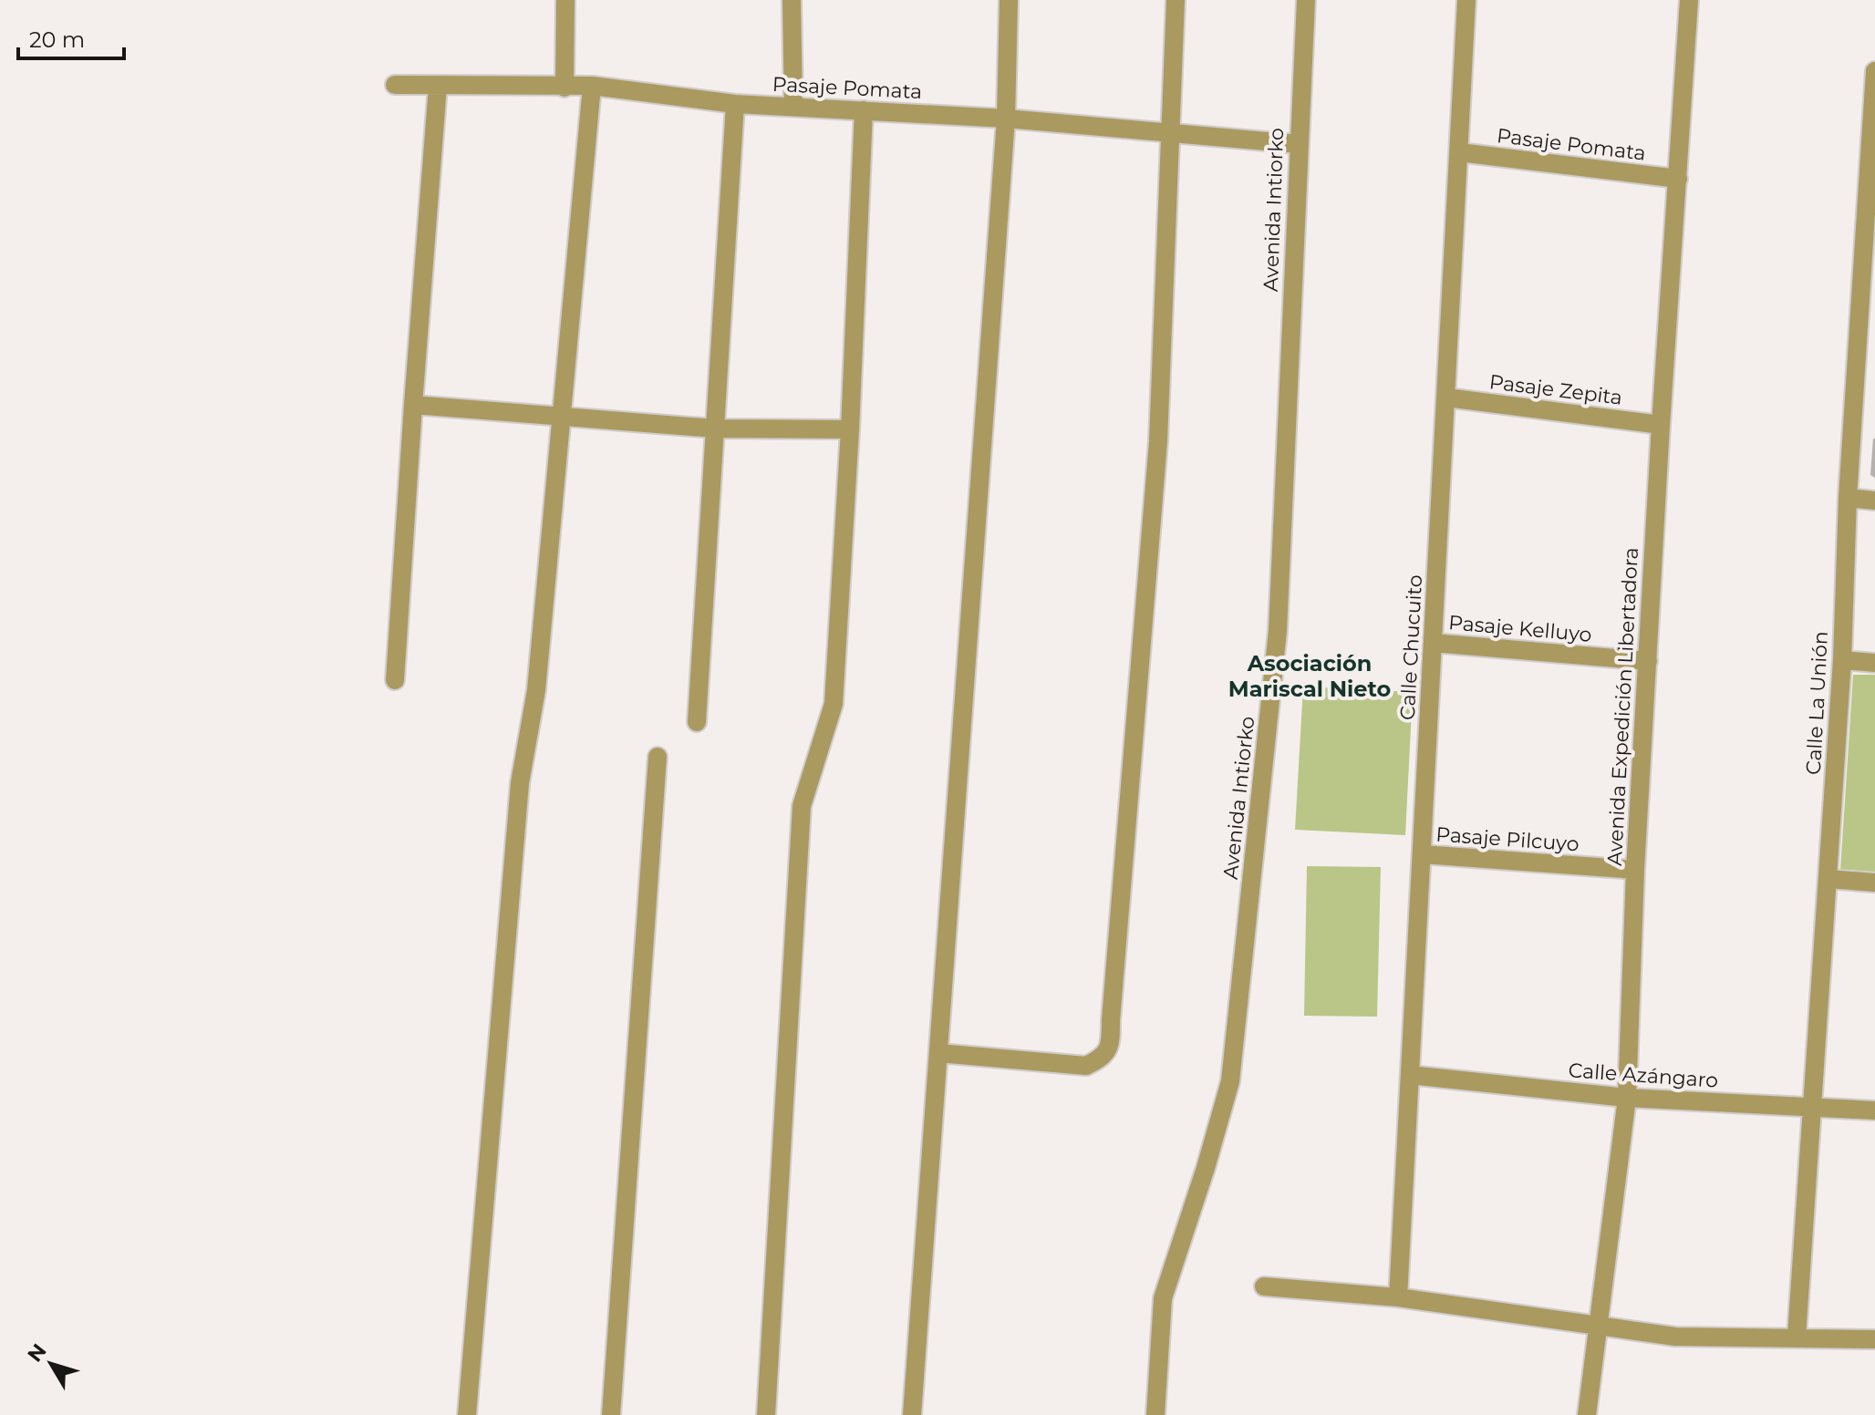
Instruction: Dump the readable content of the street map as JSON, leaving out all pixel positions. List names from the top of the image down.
{
  "streets": {
    "street": [
      "Pasaje Pomata",
      "Avenida Intiorko",
      "Pasaje Zepita",
      "Pasaje Kelluyo",
      "Calle Chucuito",
      "Calle La Unión",
      "Avenida Expedición Libertadora",
      "Pasaje Pilcuyo",
      "Calle Azángaro"
    ]
  },
  "crossings": [
    ["Pasaje Pomata", "Avenida Intiorko"],
    ["Pasaje Pomata", "Calle Chucuito"],
    ["Pasaje Pomata", "Avenida Expedición Libertadora"],
    ["Pasaje Zepita", "Calle Chucuito"],
    ["Pasaje Zepita", "Avenida Expedición Libertadora"],
    ["Pasaje Kelluyo", "Calle Chucuito"],
    ["Pasaje Kelluyo", "Avenida Expedición Libertadora"],
    ["Calle Chucuito", "Pasaje Pilcuyo"],
    ["Calle Chucuito", "Calle Azángaro"],
    ["Calle La Unión", "Calle Azángaro"],
    ["Avenida Expedición Libertadora", "Pasaje Pilcuyo"],
    ["Avenida Expedición Libertadora", "Calle Azángaro"]
  ],
  "districts": ["Asociación Mariscal Nieto"],
  "scale_bar": "20 m",
  "north": "top left"
}
